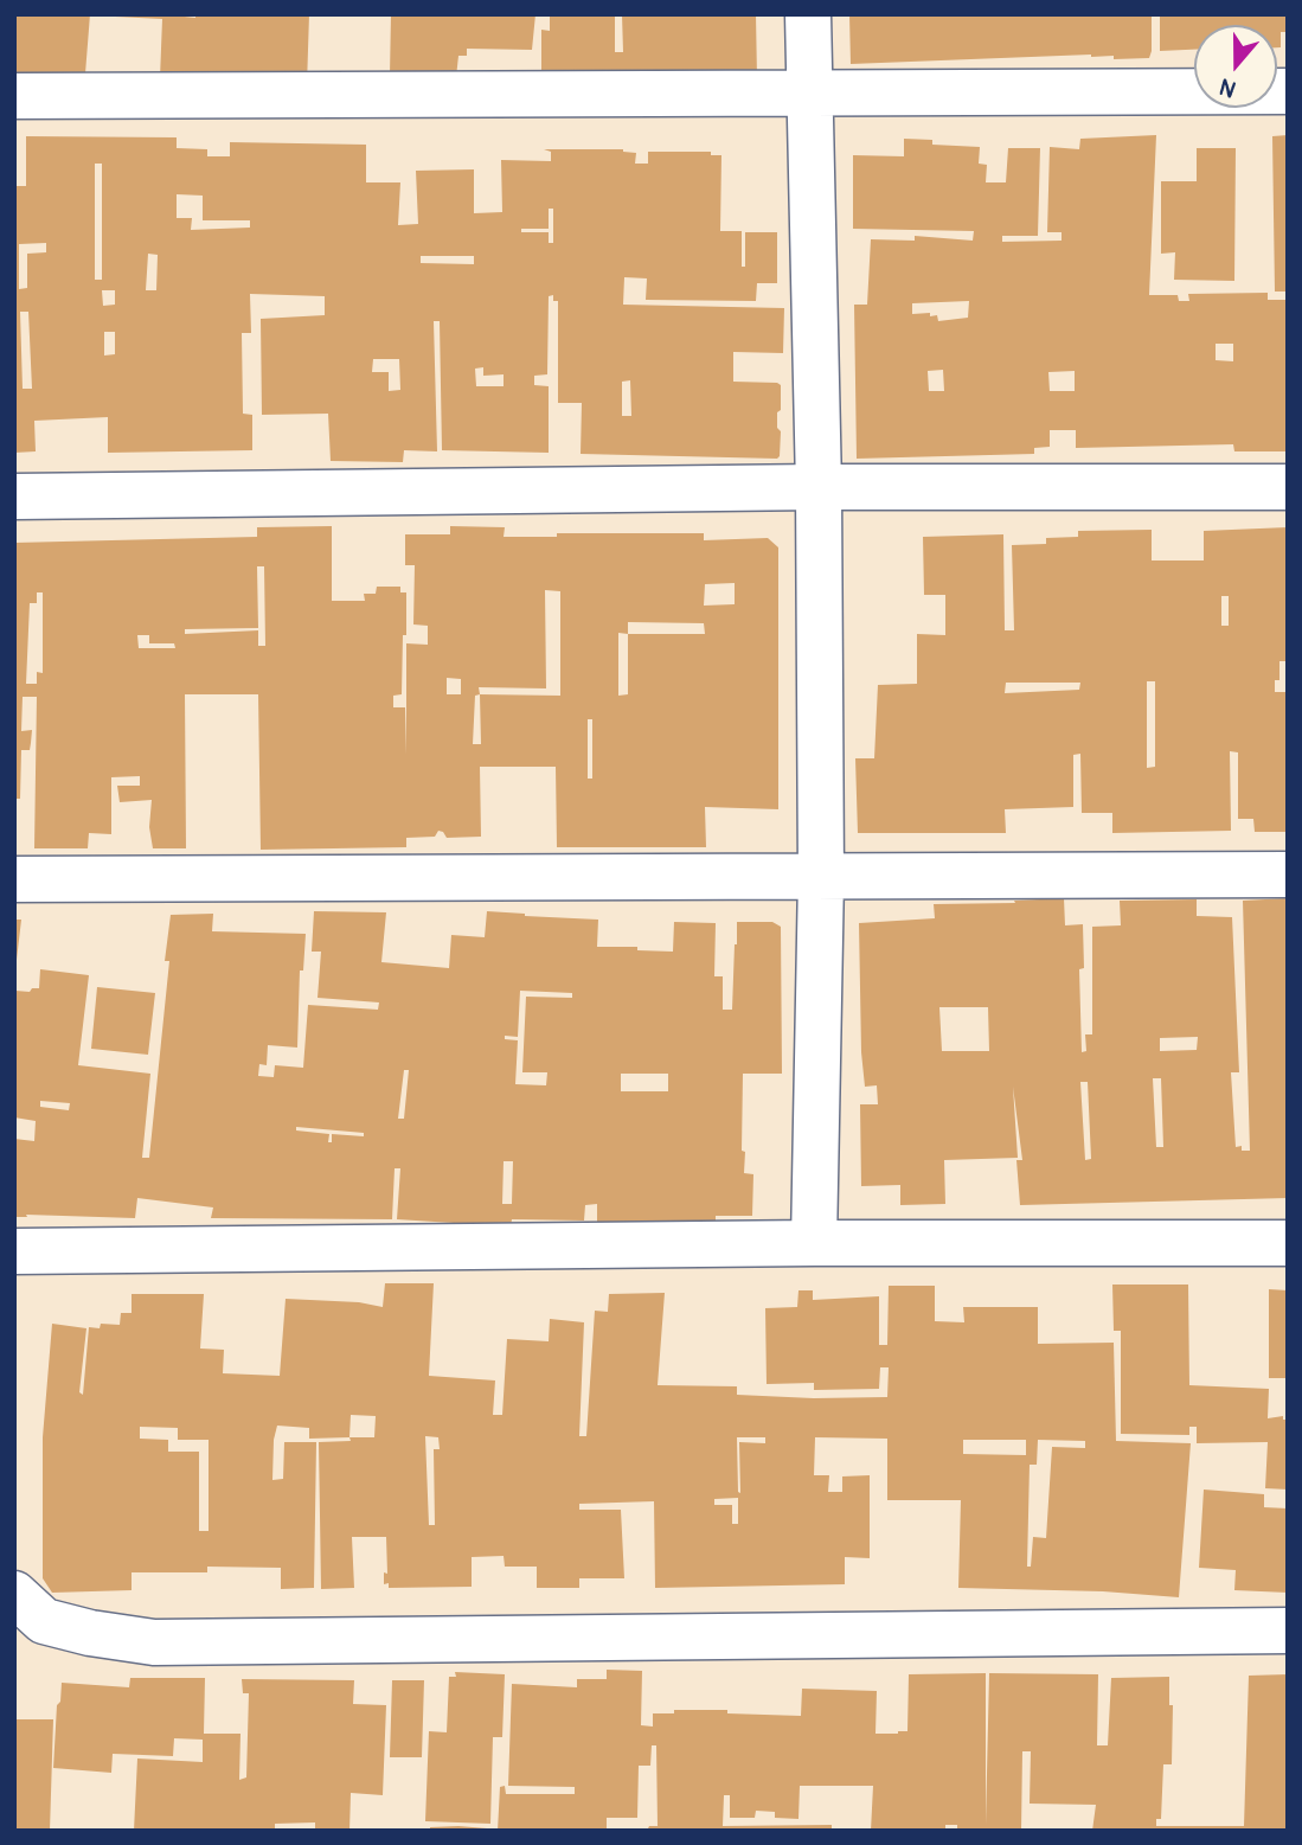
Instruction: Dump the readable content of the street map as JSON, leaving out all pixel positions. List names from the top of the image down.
{
  "north": "bottom"
}
